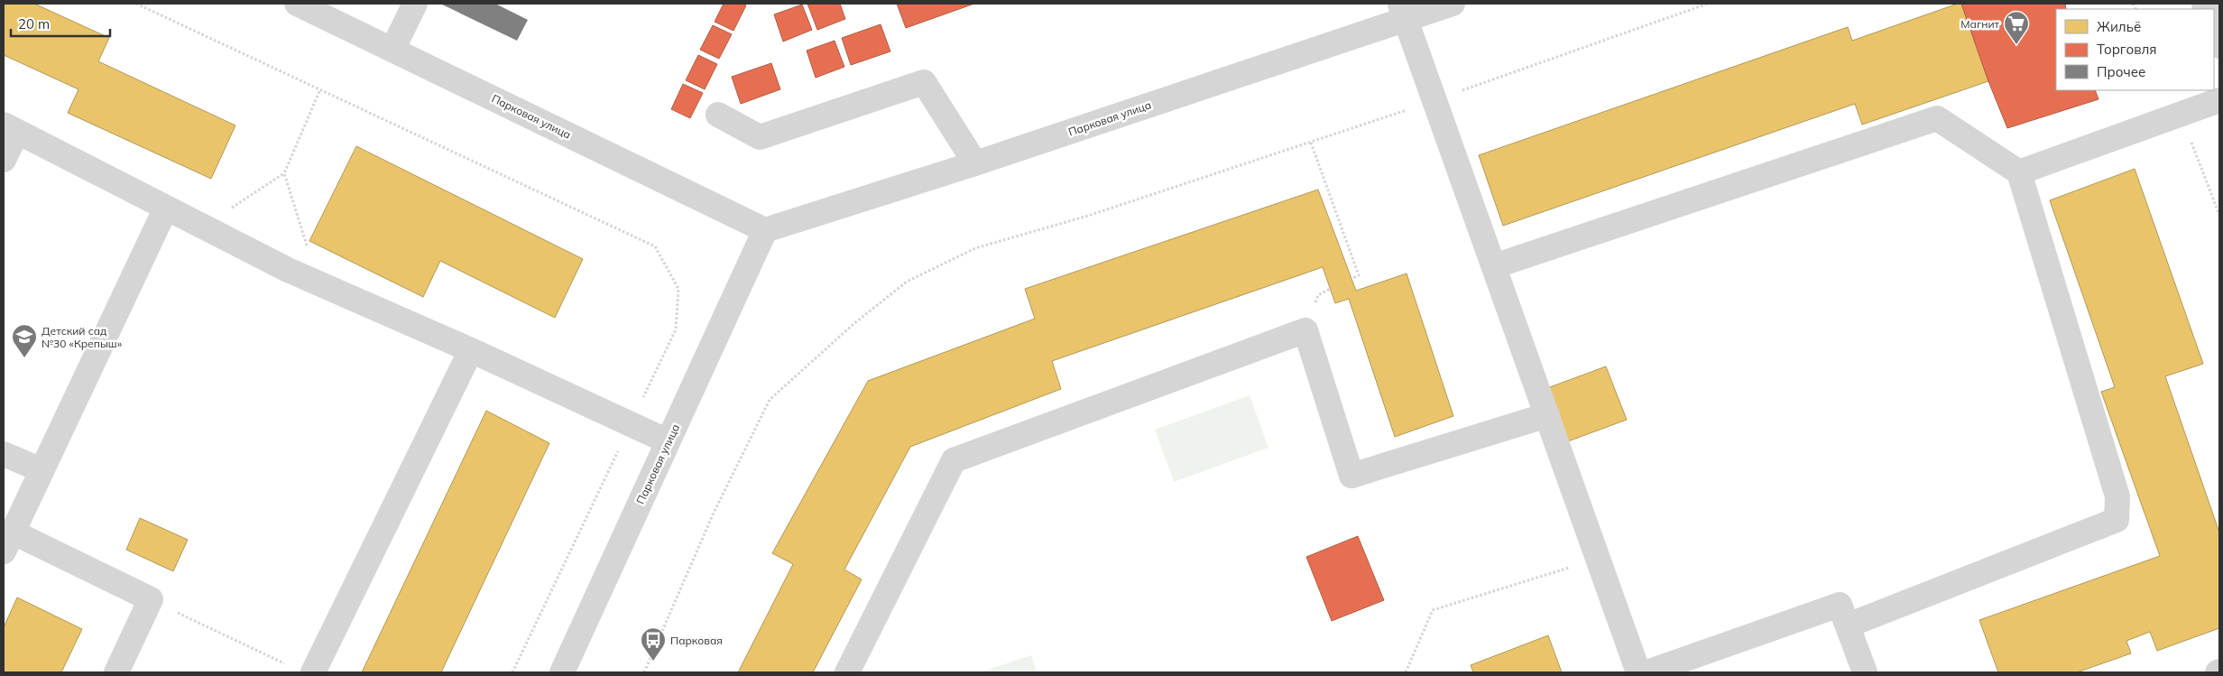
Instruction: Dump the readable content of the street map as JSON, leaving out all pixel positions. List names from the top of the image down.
{
  "streets": {
    "street": ["Парковая улица"]
  },
  "places": {
    "supermarket": ["Магнит"],
    "school or university": ["Детский сад №30 «Крепыш»"],
    "bus stop": ["Парковая"]
  },
  "legend": ["Жильё", "Торговля", "Прочее"],
  "scale_bar": "20 m"
}
